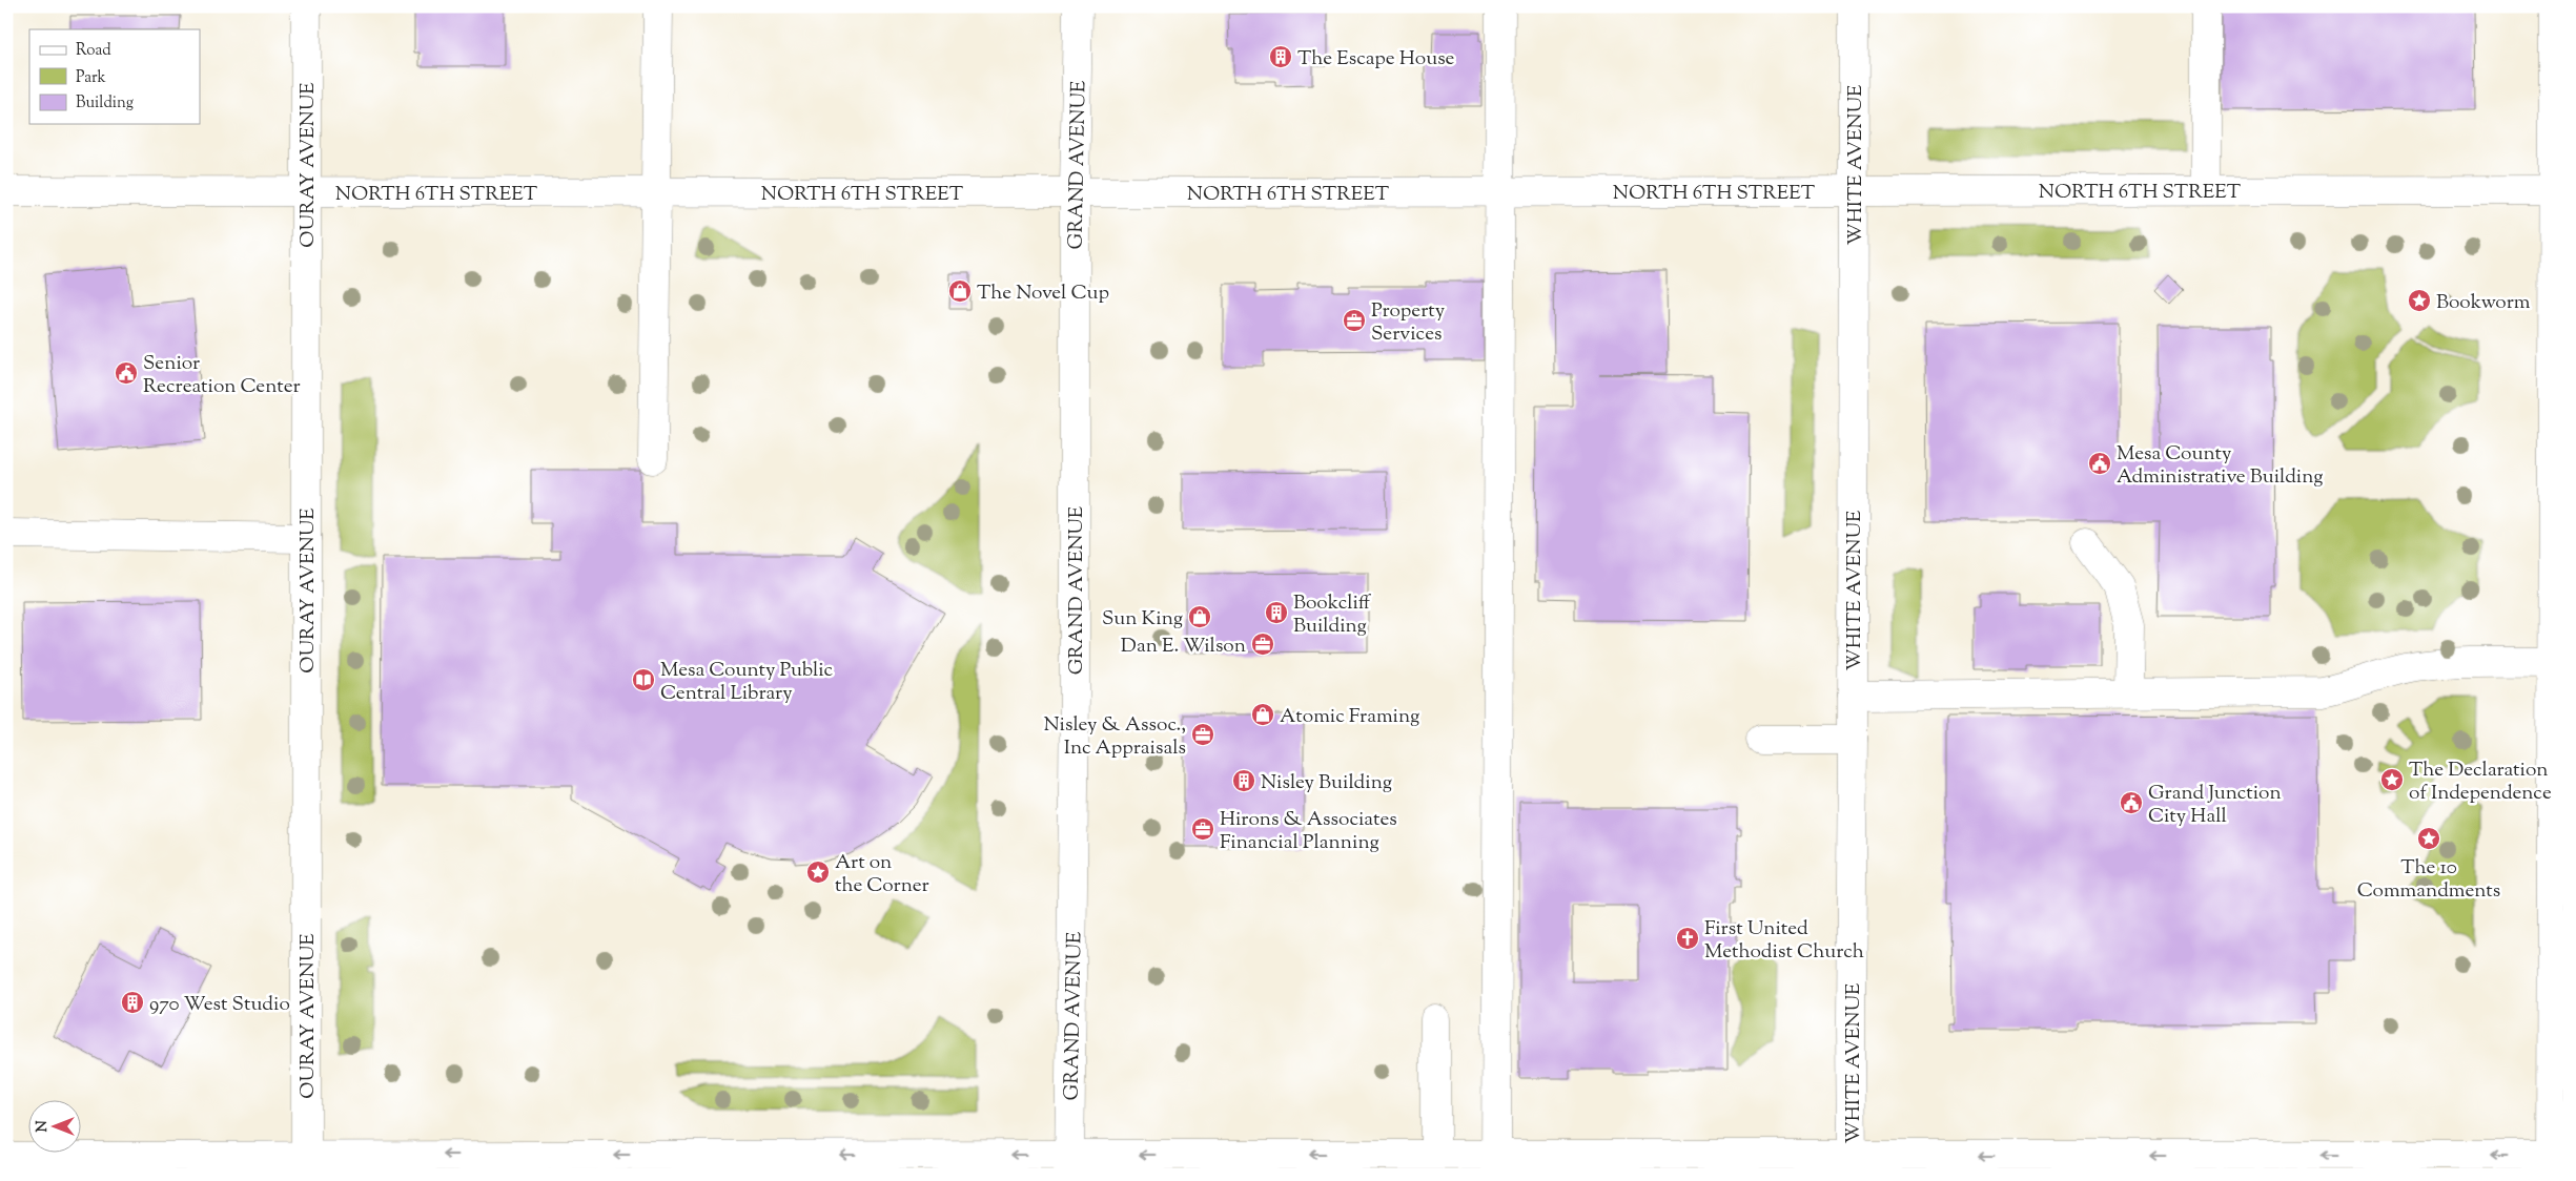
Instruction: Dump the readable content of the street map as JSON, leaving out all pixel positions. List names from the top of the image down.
{
  "streets": {
    "street": [
      "OURAY AVENUE",
      "GRAND AVENUE",
      "WHITE AVENUE",
      "NORTH 6TH STREET"
    ]
  },
  "crossings": [
    ["OURAY AVENUE", "NORTH 6TH STREET"],
    ["GRAND AVENUE", "NORTH 6TH STREET"],
    ["WHITE AVENUE", "NORTH 6TH STREET"]
  ],
  "places": {
    "building": [
      "The Escape House",
      "Bookcliff Building",
      "Nisley Building",
      "970 West Studio"
    ],
    "shop": ["The Novel Cup", "Sun King", "Atomic Framing"],
    "place": [
      "Bookworm",
      "The Declaration of Independence",
      "The 10 Commandments",
      "Art on the Corner"
    ],
    "office": [
      "Property Services",
      "Dan E. Wilson",
      "Nisley & Assoc., Inc Appraisals",
      "Hirons & Associates Financial Planning"
    ],
    "public building": ["Senior Recreation Center", "Mesa County Administrative Building", "Grand Junction City Hall"],
    "library": ["Mesa County Public Central Library"],
    "church": ["First United Methodist Church"]
  },
  "legend": ["Road", "Park", "Building"],
  "north": "left"
}
